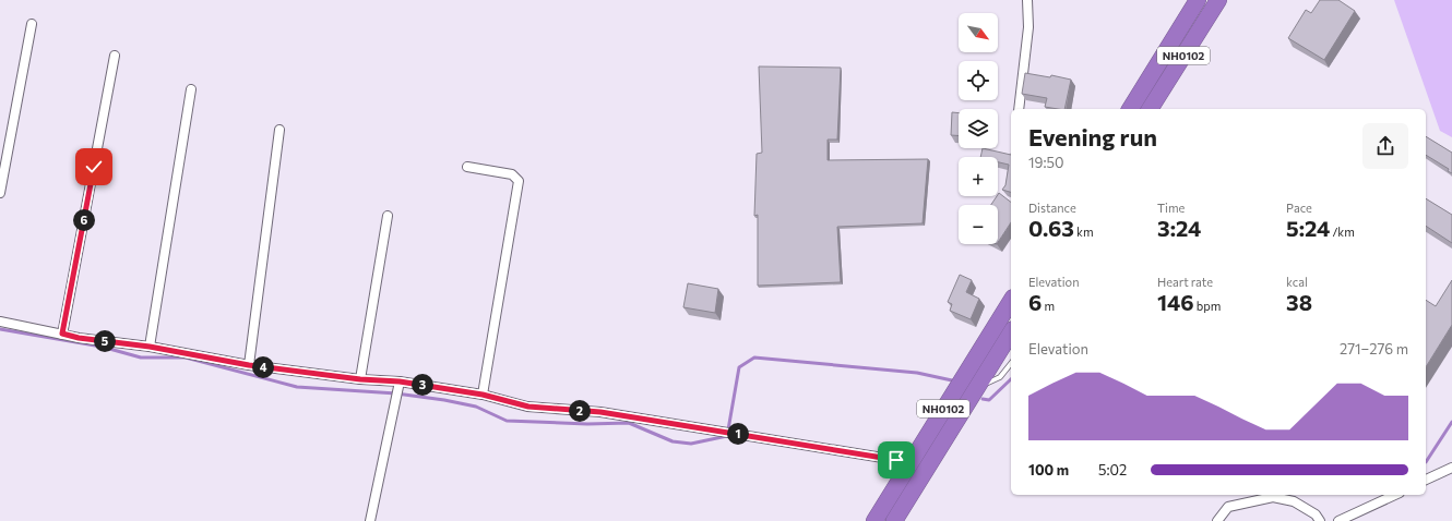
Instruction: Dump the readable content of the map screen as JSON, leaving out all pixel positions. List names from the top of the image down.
{
  "streets": {
    "highway": ["NH0102"]
  },
  "north": "bottom right",
  "page": {
    "map_buttons": ["+", "−"],
    "heading": ["Evening run", "19:50"],
    "stats": [
      ["Distance", "0.63 km"],
      ["Time", "3:24"],
      ["Pace", "5:24 /km"],
      ["Elevation", "6 m"],
      ["Heart rate", "146 bpm"],
      ["kcal", "38"]
    ],
    "pins": [
      "6",
      "5",
      "4",
      "3",
      "2",
      "1"
    ],
    "chart": ["Elevation", "271–276 m"],
    "list": [
      {
        "name": "100 m",
        "note": "5:02"
      }
    ]
  }
}
